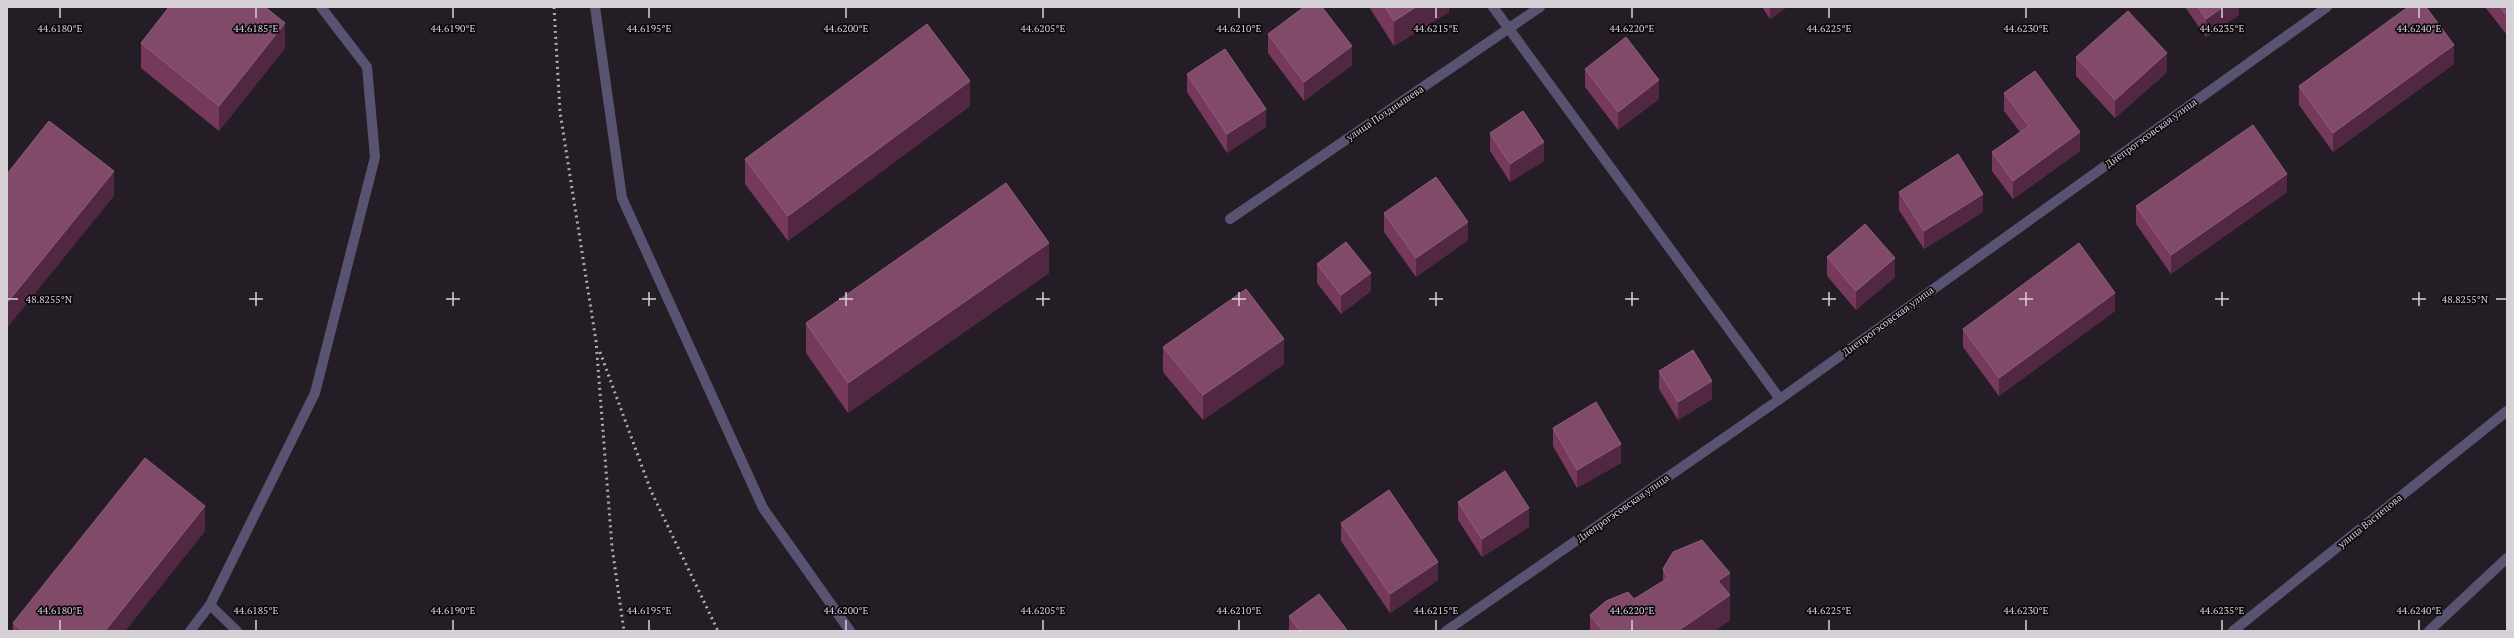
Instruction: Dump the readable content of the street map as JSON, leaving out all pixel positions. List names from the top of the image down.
{
  "streets": {
    "street": ["улица Позднышева", "Днепрогэсовская улица", "улица Васнецова"]
  },
  "coordinates": [
    "44.6180°E",
    "44.6185°E",
    "44.6190°E",
    "44.6195°E",
    "44.6200°E",
    "44.6205°E",
    "44.6210°E",
    "44.6215°E",
    "44.6220°E",
    "44.6225°E",
    "44.6230°E",
    "44.6235°E",
    "44.6240°E",
    "48.8255°N"
  ]
}
